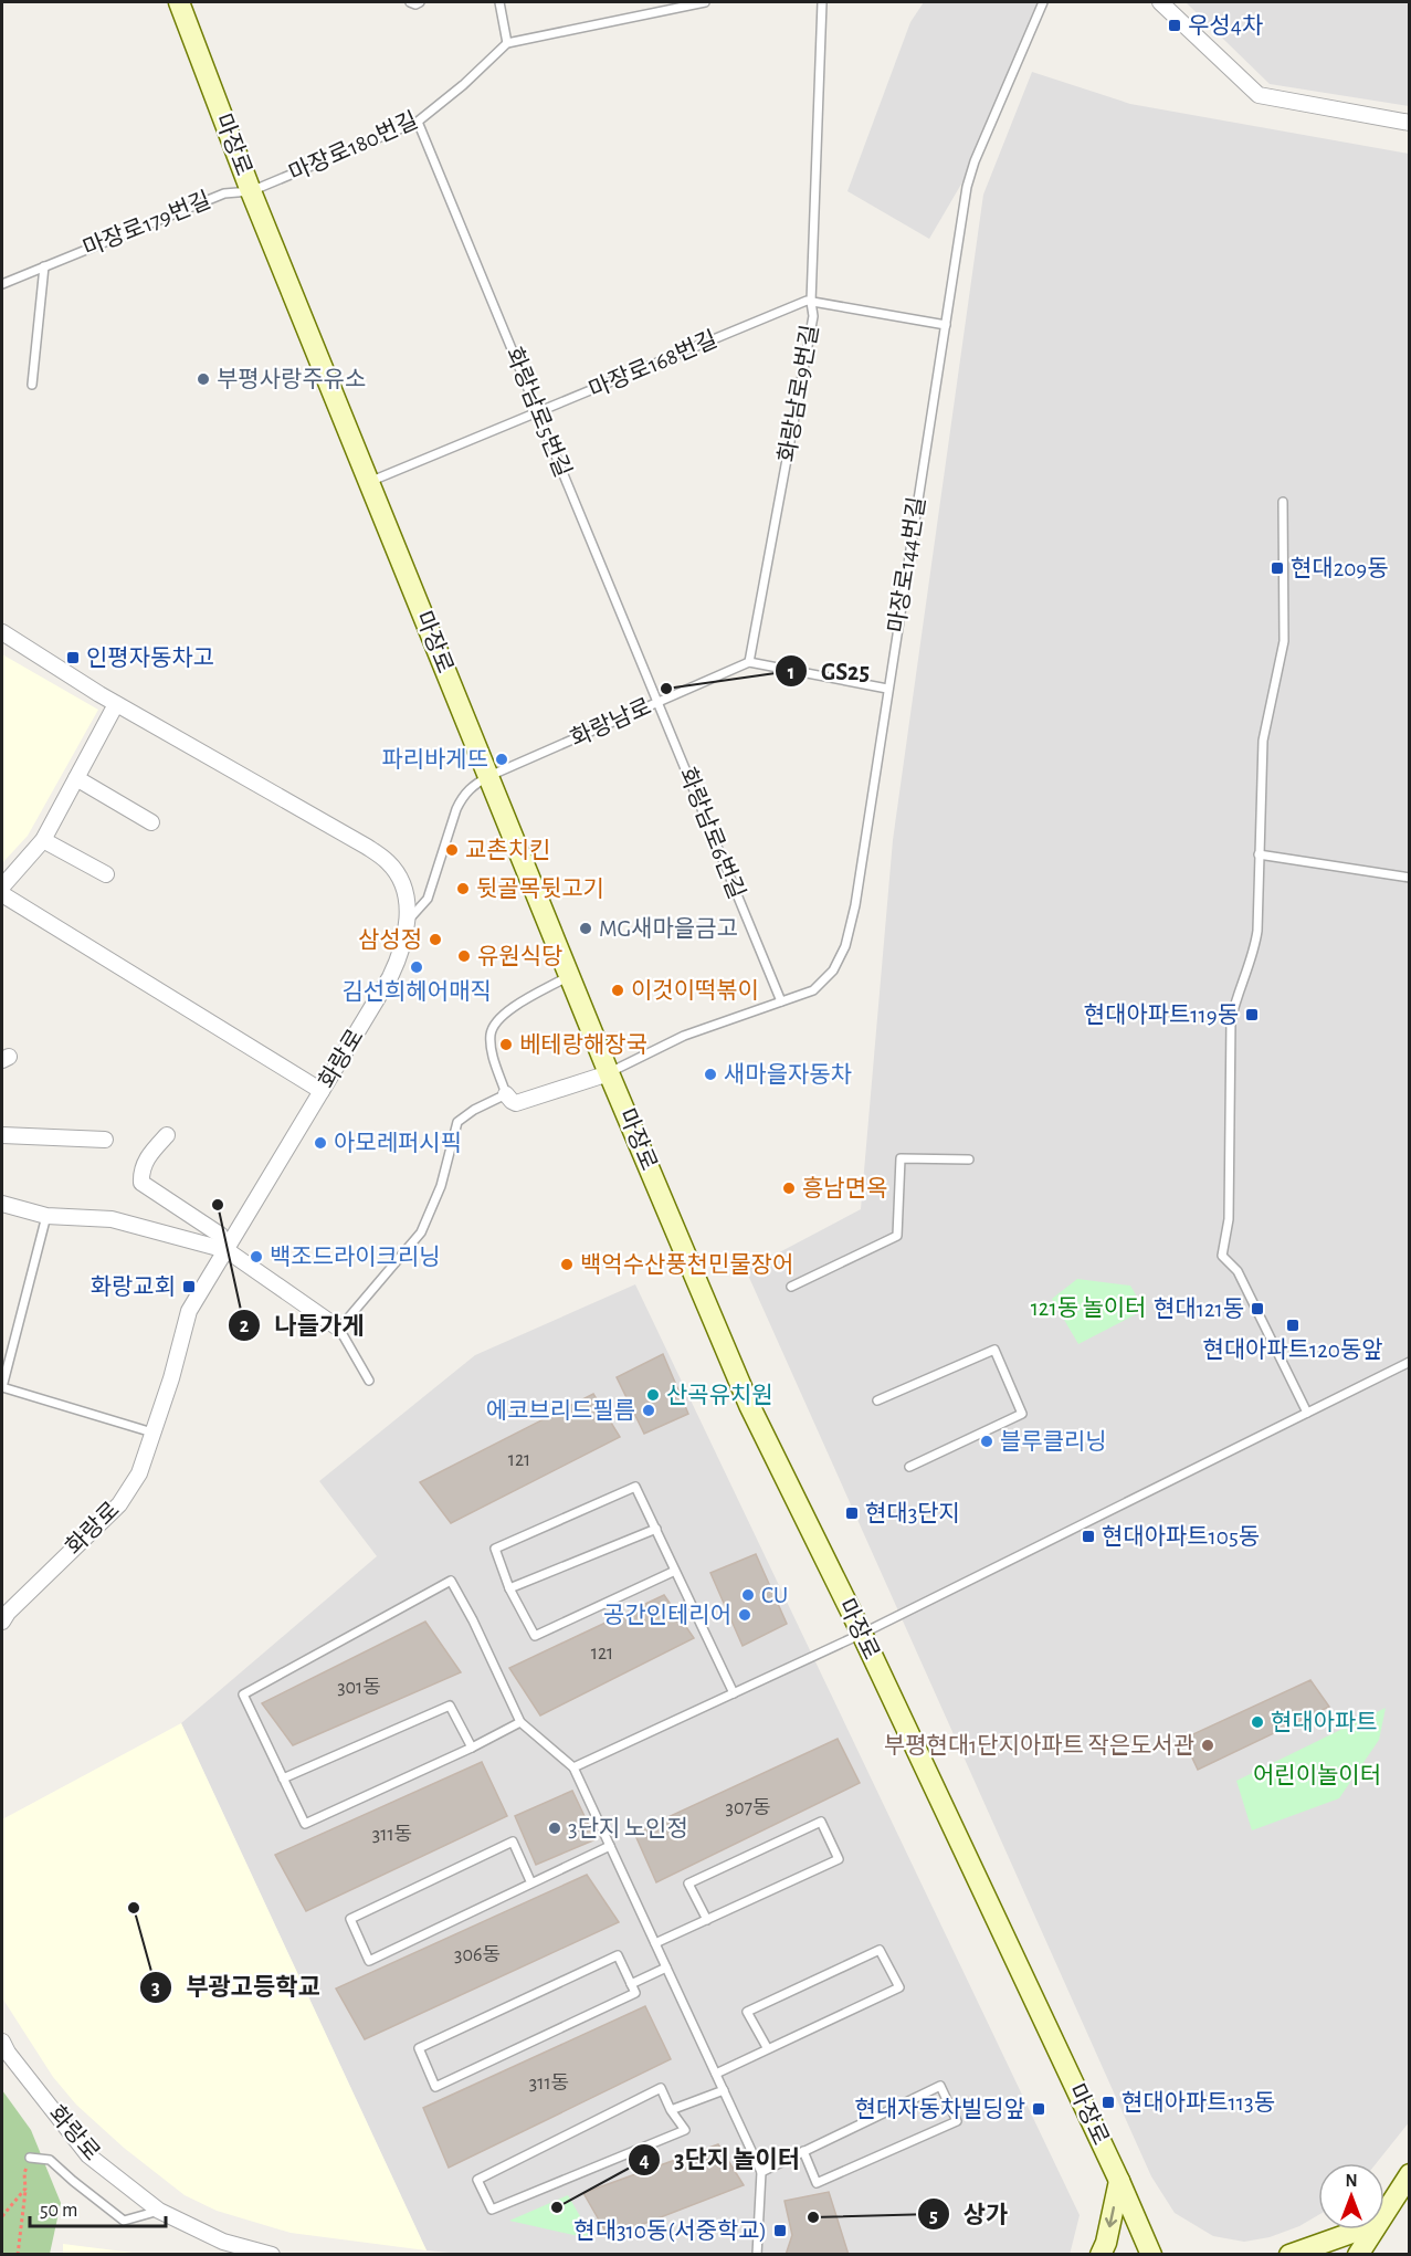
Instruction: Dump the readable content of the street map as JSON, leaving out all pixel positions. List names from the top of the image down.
{
  "streets": {
    "main road": ["마장로"],
    "street": ["화랑로"],
    "lane": [
      "마장로180번길",
      "마장로179번길",
      "마장로168번길",
      "화랑남로9번길",
      "화랑남로5번길",
      "마장로144번길",
      "화랑남로",
      "화랑남로6번길"
    ]
  },
  "crossings": [
    ["마장로", "마장로180번길"],
    ["마장로", "마장로179번길"],
    ["마장로", "마장로168번길"],
    ["마장로", "마장로144번길"],
    ["마장로", "화랑남로"],
    ["마장로180번길", "마장로179번길"],
    ["마장로180번길", "화랑남로5번길"],
    ["마장로168번길", "화랑남로9번길"],
    ["마장로168번길", "화랑남로5번길"],
    ["마장로168번길", "마장로144번길"],
    ["화랑남로9번길", "화랑남로"],
    ["화랑남로5번길", "화랑남로"],
    ["화랑남로5번길", "화랑남로6번길"],
    ["마장로144번길", "화랑남로6번길"],
    ["화랑남로", "화랑남로6번길"],
    ["화랑남로", "화랑로"]
  ],
  "parks": ["121동 놀이터", "어린이놀이터"],
  "places": {
    "transit": [
      "우성4차",
      "현대209동",
      "인평자동차고",
      "현대아파트119동",
      "화랑교회",
      "현대121동",
      "현대아파트120동앞",
      "현대3단지",
      "현대아파트105동",
      "현대아파트113동",
      "현대자동차빌딩앞",
      "현대310동(서중학교)"
    ],
    "other": [
      "부평사랑주유소",
      "GS25",
      "파리바게뜨",
      "교촌치킨",
      "뒷골목뒷고기",
      "MG새마을금고",
      "삼성정",
      "유원식당",
      "김선희헤어매직",
      "이것이떡볶이",
      "베테랑해장국",
      "새마을자동차",
      "아모레퍼시픽",
      "흥남면옥",
      "나들가게",
      "백조드라이크리닝",
      "백억수산풍천민물장어",
      "산곡유치원",
      "에코브리드필름",
      "블루클리닝",
      "CU",
      "공간인테리어",
      "현대아파트",
      "부평현대1단지아파트 작은도서관",
      "3단지 노인정",
      "부광고등학교",
      "3단지 놀이터",
      "상가"
    ]
  },
  "house_numbers": [
    "121",
    "121",
    "301동",
    "307동",
    "311동",
    "306동",
    "311동"
  ],
  "scale_bar": "50 m",
  "north": "top"
}
